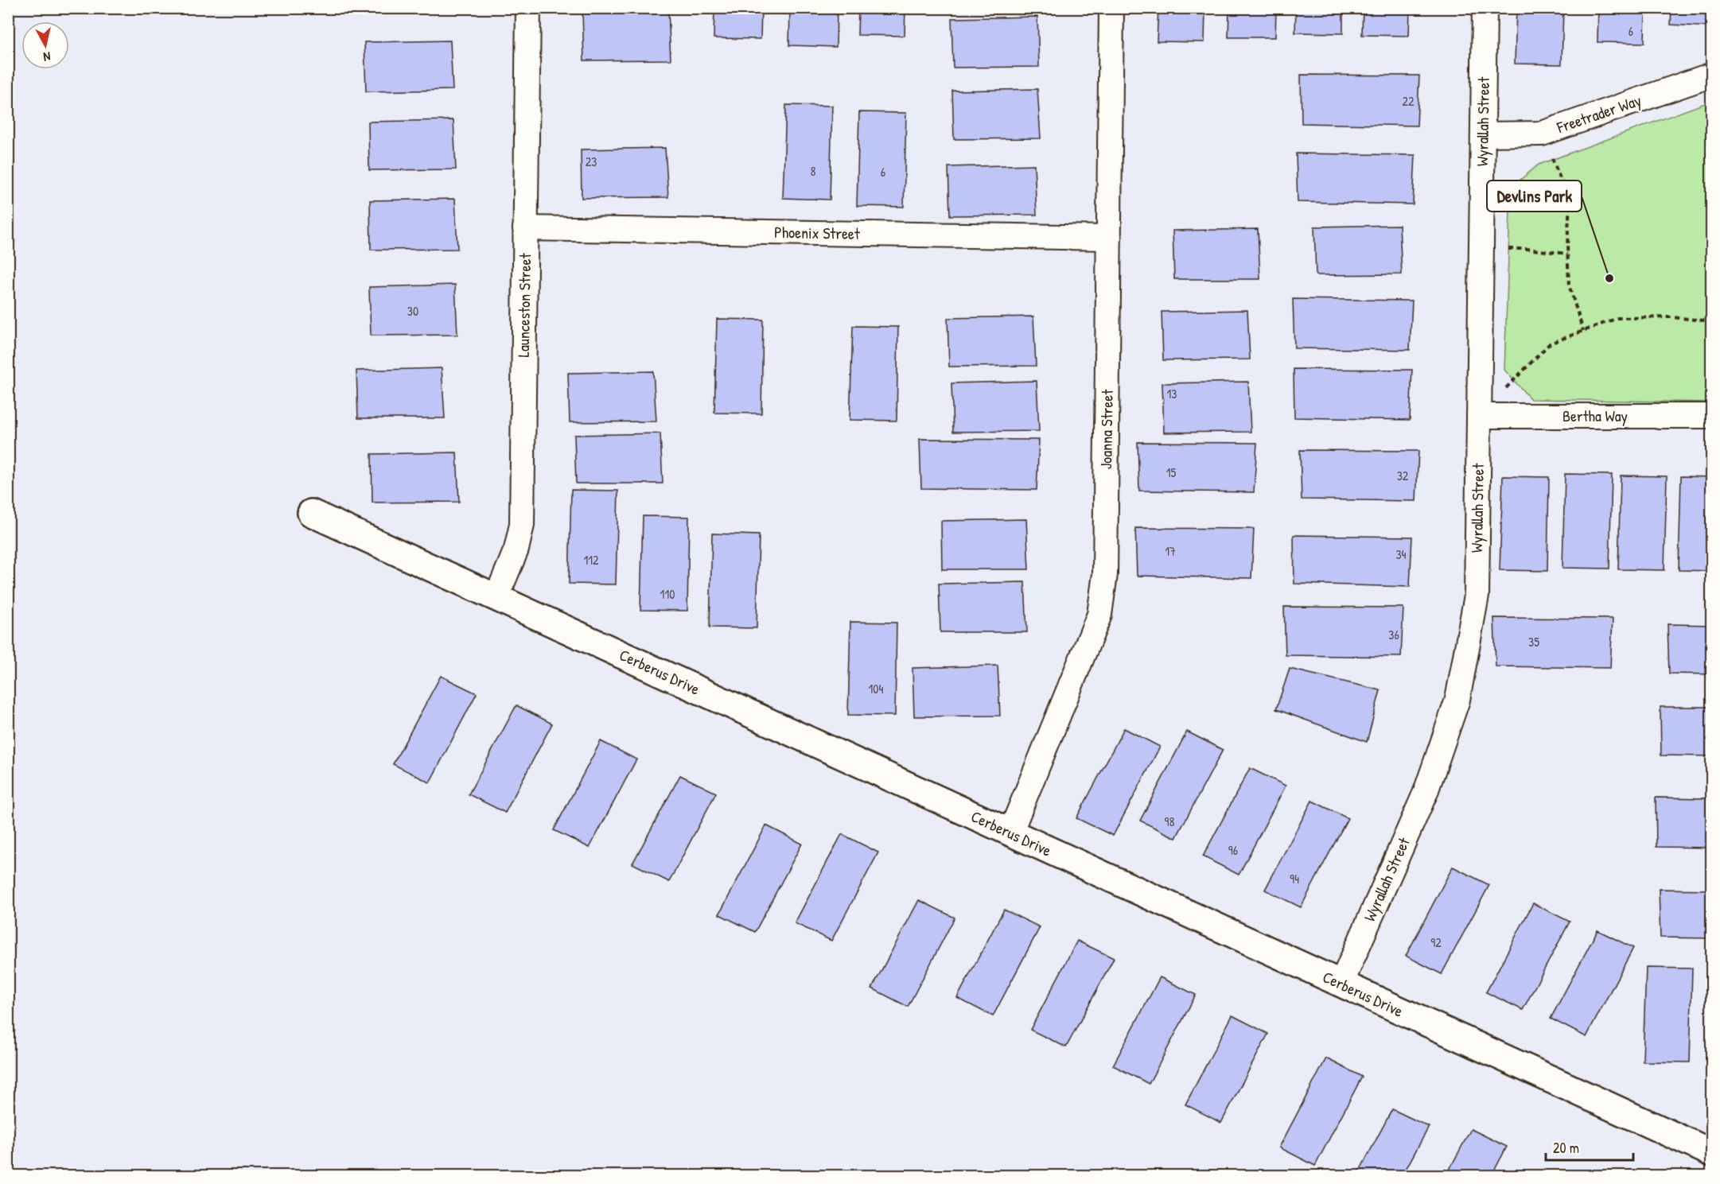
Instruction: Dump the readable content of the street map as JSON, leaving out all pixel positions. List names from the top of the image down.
{
  "streets": {
    "street": [
      "Freetrader Way",
      "Wyrallah Street",
      "Phoenix Street",
      "Launceston Street",
      "Bertha Way",
      "Joanna Street",
      "Cerberus Drive"
    ]
  },
  "crossings": [
    ["Freetrader Way", "Wyrallah Street"],
    ["Wyrallah Street", "Bertha Way"],
    ["Wyrallah Street", "Cerberus Drive"],
    ["Phoenix Street", "Launceston Street"],
    ["Phoenix Street", "Joanna Street"],
    ["Launceston Street", "Cerberus Drive"],
    ["Joanna Street", "Cerberus Drive"]
  ],
  "places": ["Devlins Park"],
  "house_numbers": [
    "6",
    "22",
    "23",
    "8",
    "6",
    "30",
    "13",
    "15",
    "32",
    "17",
    "34",
    "112",
    "110",
    "36",
    "35",
    "104",
    "98",
    "96",
    "94",
    "92"
  ],
  "scale_bar": "20 m",
  "north": "bottom"
}
